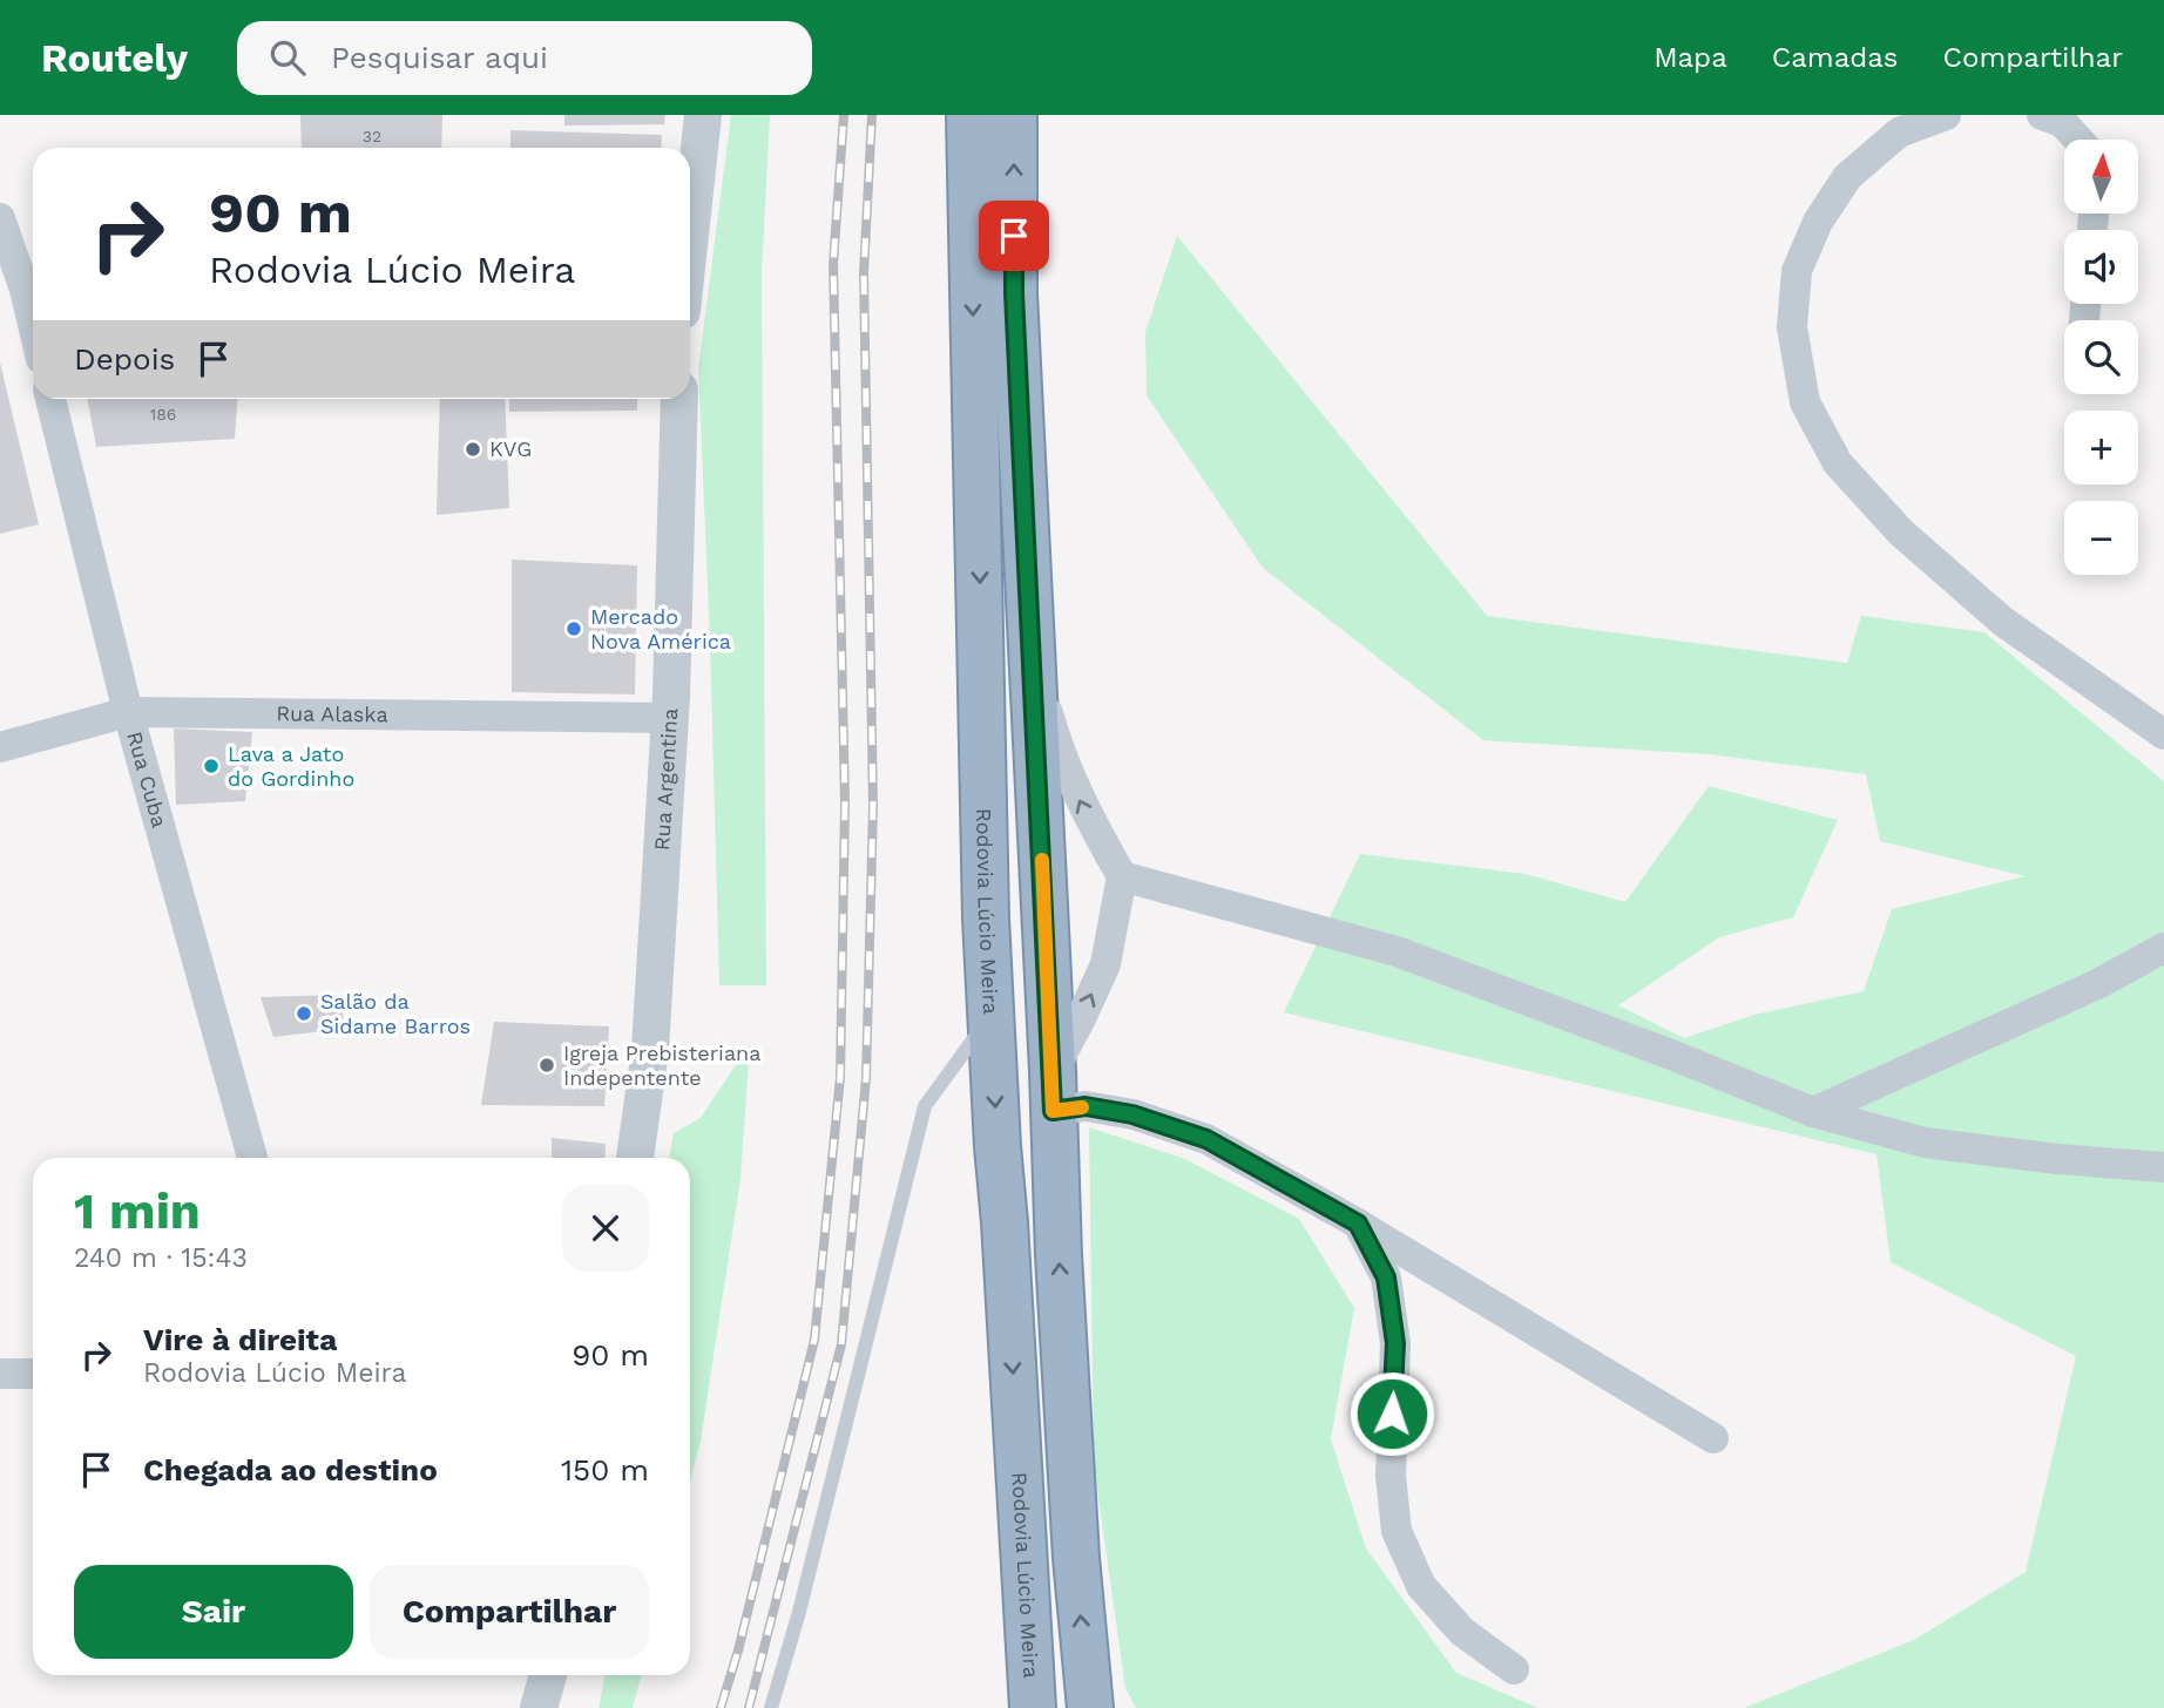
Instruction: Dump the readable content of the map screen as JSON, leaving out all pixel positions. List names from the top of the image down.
{
  "streets": {
    "highway": ["Rodovia Lúcio Meira"],
    "street": ["Rua Alaska", "Rua Cuba", "Rua Argentina"]
  },
  "crossings": [
    ["Rua Alaska", "Rua Cuba"],
    ["Rua Alaska", "Rua Argentina"]
  ],
  "places": [
    "KVG",
    "Mercado Nova América",
    "Lava a Jato do Gordinho",
    "Salão da Sidame Barros",
    "Igreja Prebisteriana Indepentente"
  ],
  "house_numbers": ["32", "186"],
  "north": "top",
  "page": {
    "header": "Routely",
    "search": "Pesquisar aqui",
    "nav": ["Mapa", "Camadas", "Compartilhar"],
    "map_buttons": ["+", "−"],
    "turn": ["90 m", "Rodovia Lúcio Meira"],
    "then": "Depois",
    "heading": ["1 min", "240 m · 15:43"],
    "list": [
      {
        "name": "Vire à direita",
        "note": "Rodovia Lúcio Meira",
        "value": "90 m"
      },
      {
        "name": "Chegada ao destino",
        "value": "150 m"
      }
    ],
    "buttons": ["Sair", "Compartilhar"]
  }
}
